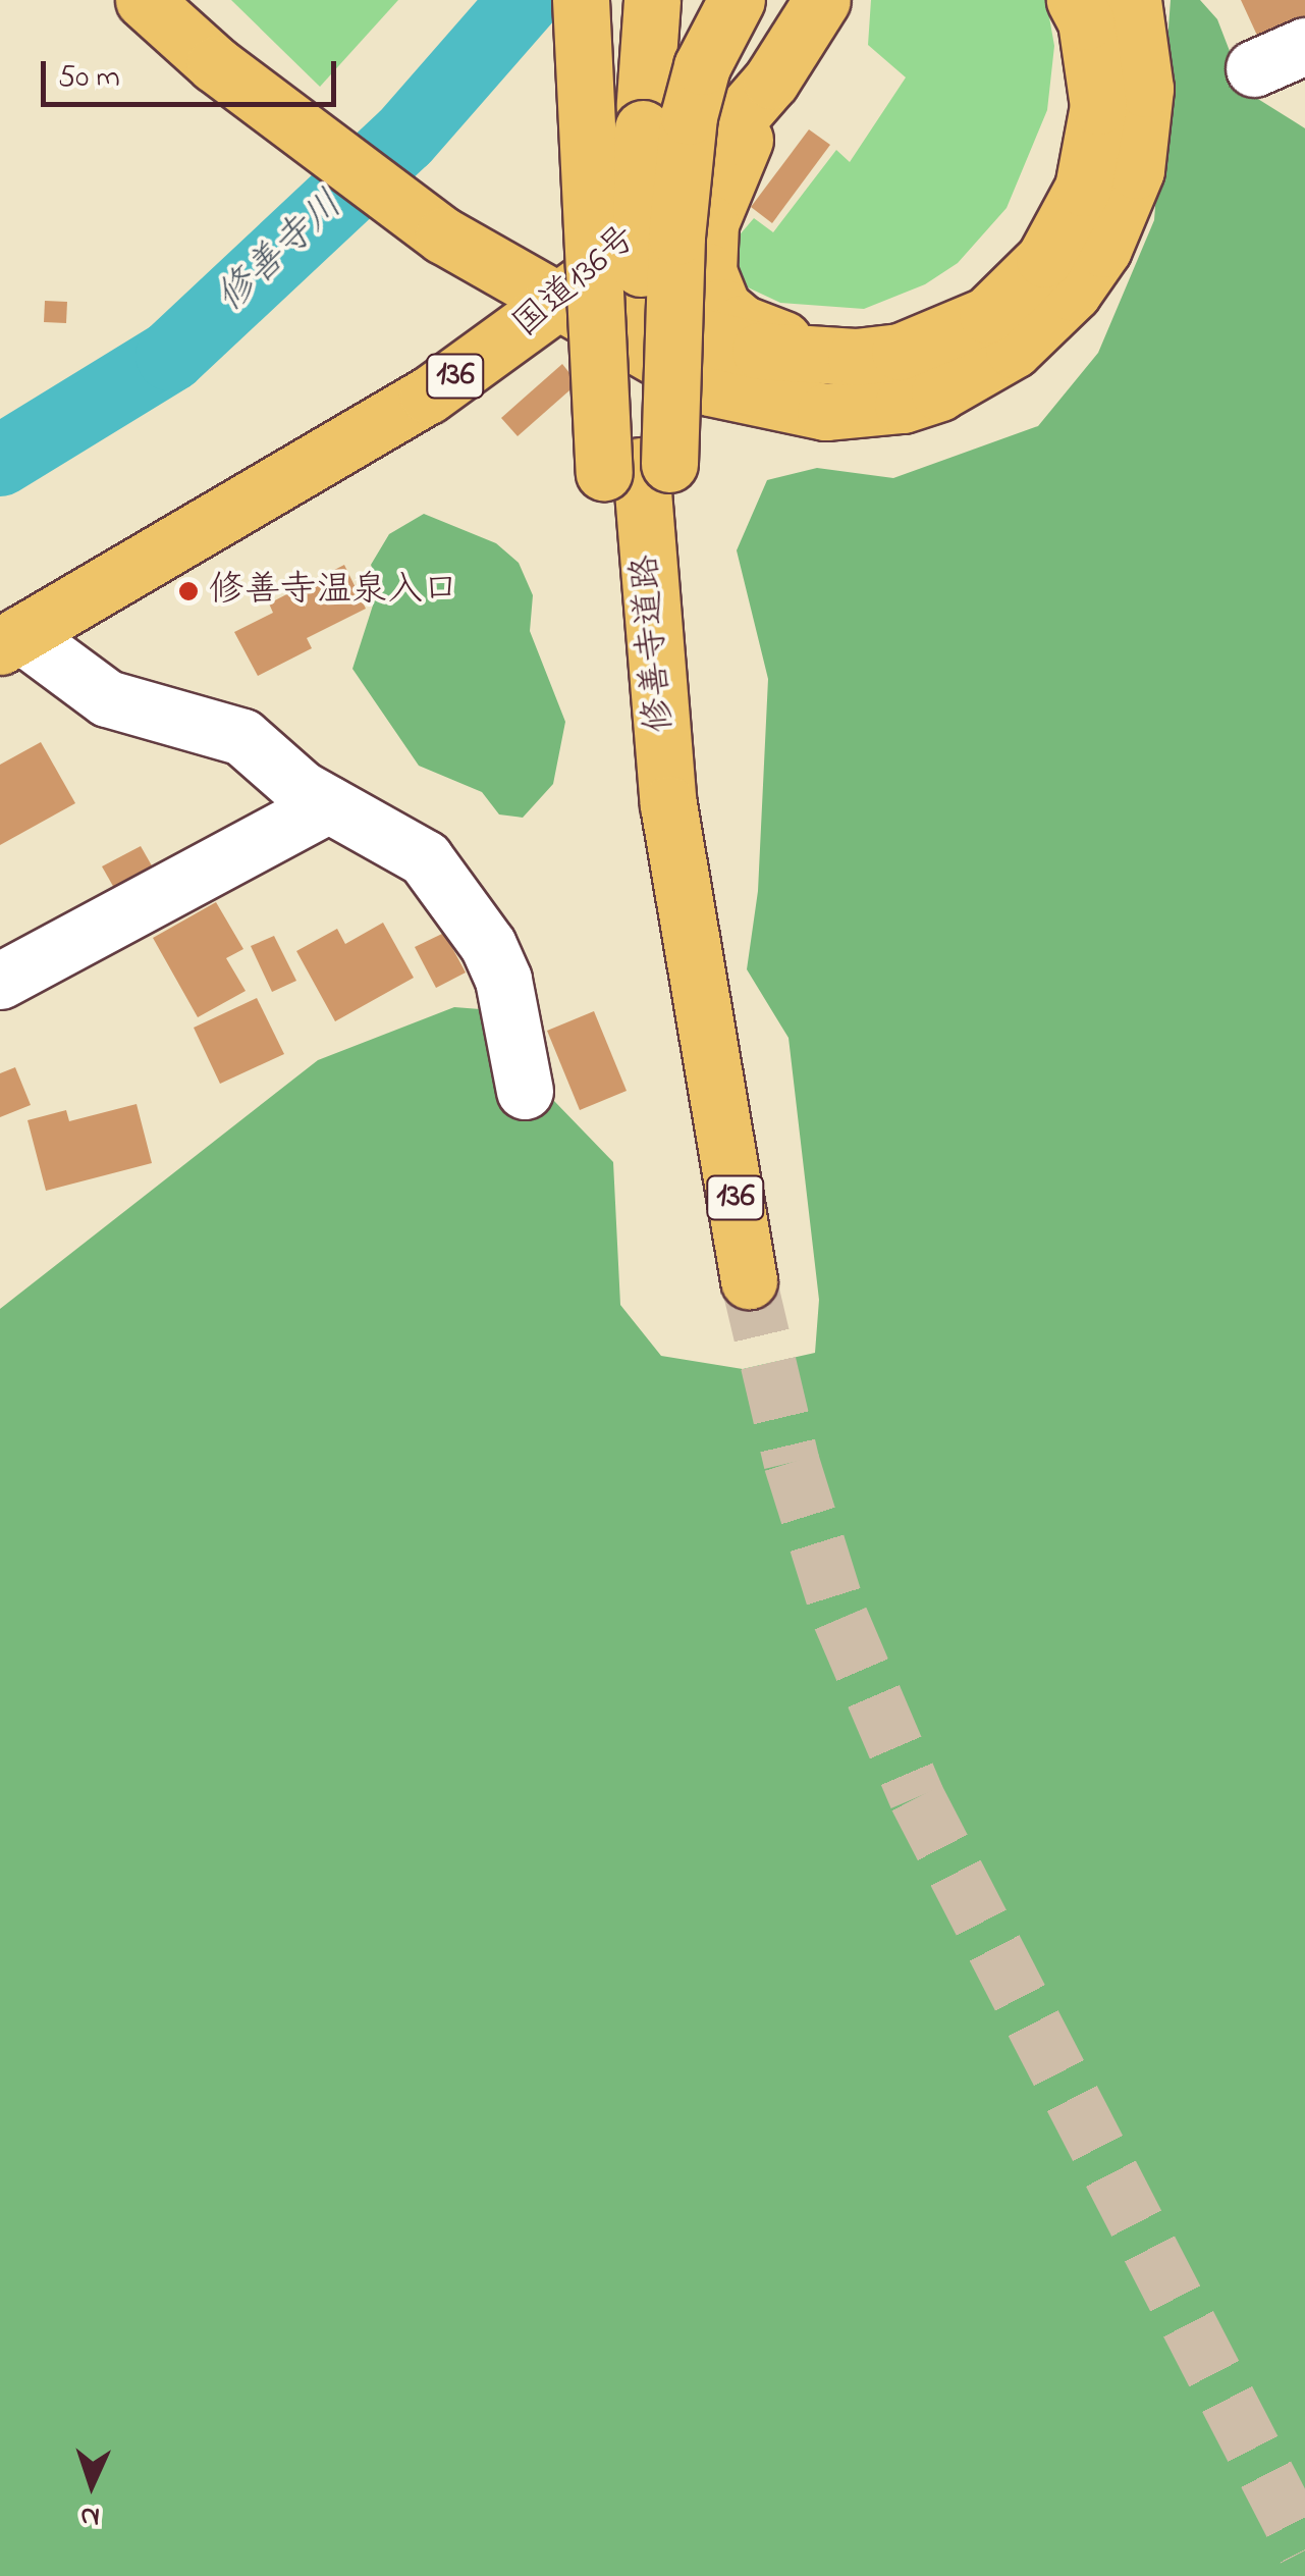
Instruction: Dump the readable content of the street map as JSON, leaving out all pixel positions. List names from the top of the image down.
{
  "streets": {
    "highway": ["国道136号", "136", "修善寺道路"]
  },
  "water": ["修善寺川"],
  "places": ["修善寺温泉入口"],
  "scale_bar": "50 m",
  "north": "bottom"
}
